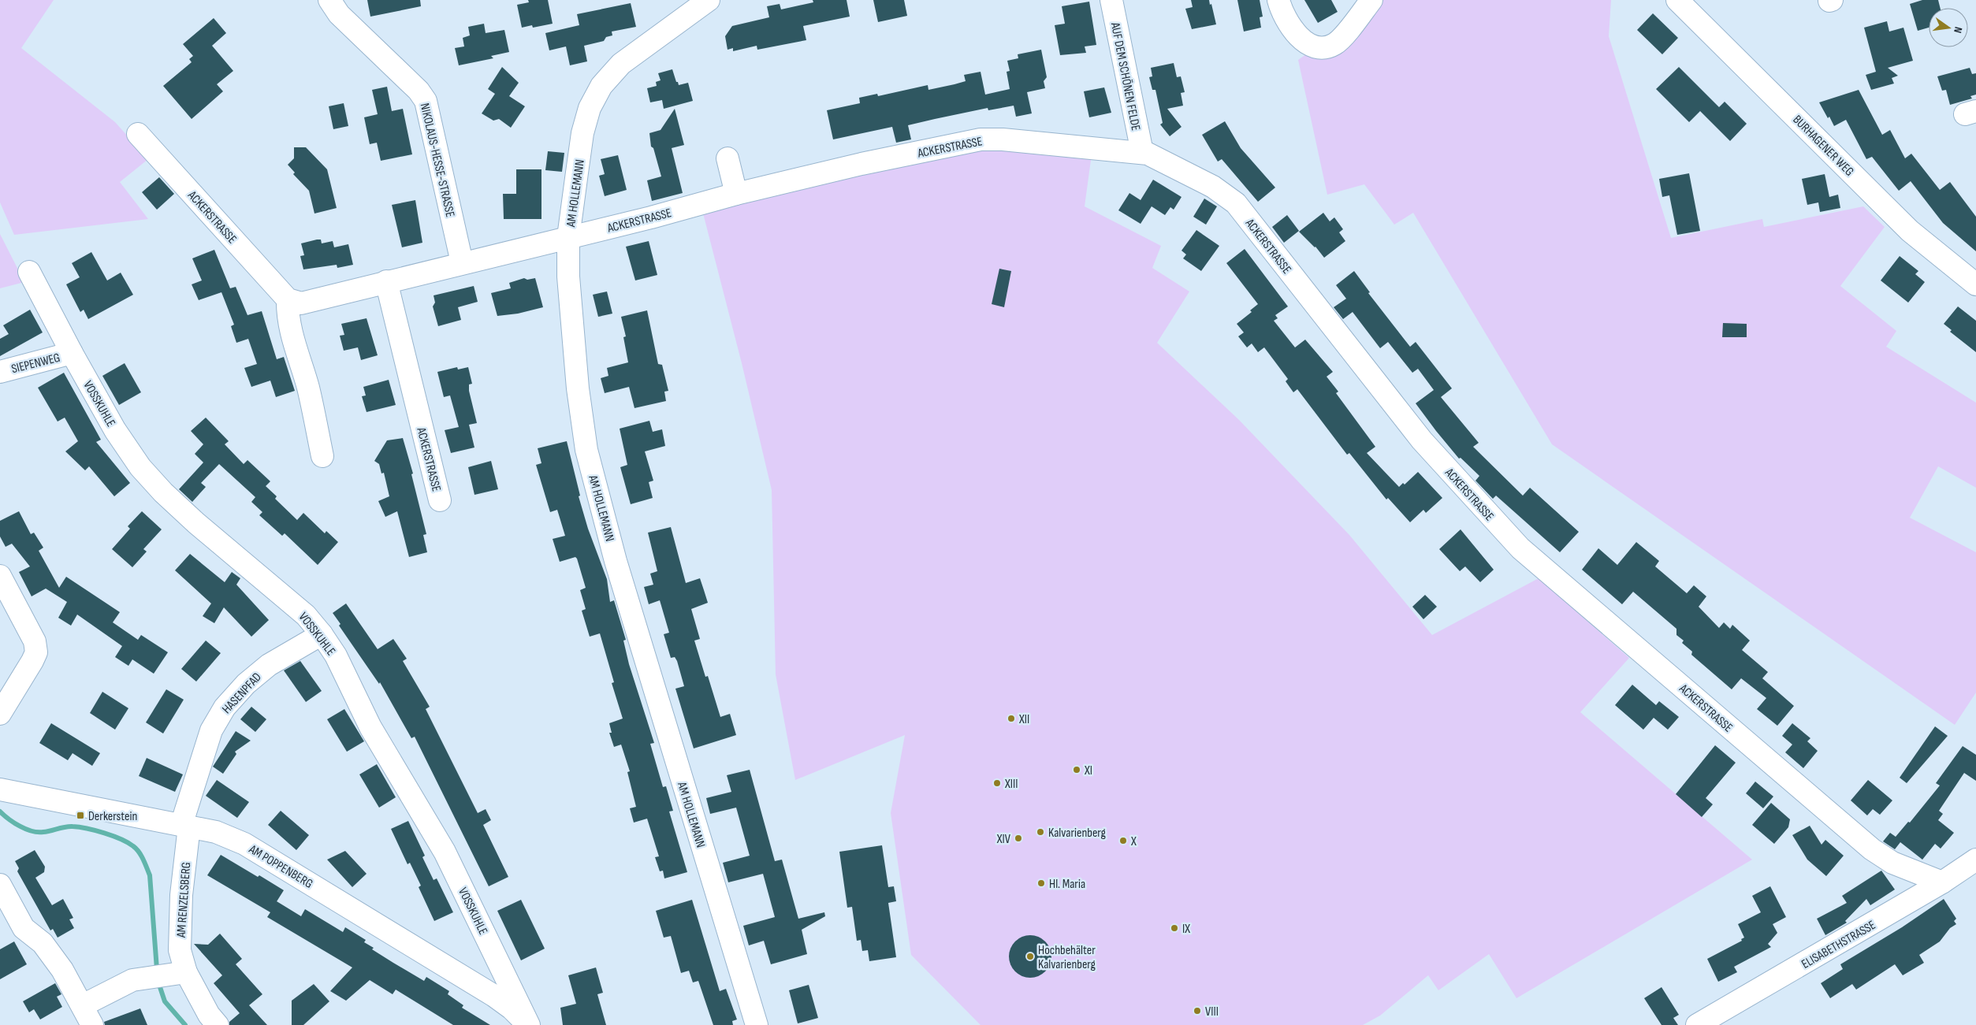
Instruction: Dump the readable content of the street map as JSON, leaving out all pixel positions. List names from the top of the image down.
{
  "streets": {
    "street": [
      "AUF DEM SCHÖNEN FELDE",
      "BURHAGENER WEG",
      "ACKERSTRASSE",
      "NIKOLAUS-HESSE-STRASSE",
      "AM HOLLEMANN",
      "SIEPENWEG",
      "VOSSKUHLE",
      "HASENPFAD",
      "AM POPPENBERG",
      "AM RENZELSBERG",
      "ELISABETHSTRASSE"
    ]
  },
  "crossings": [
    ["AUF DEM SCHÖNEN FELDE", "ACKERSTRASSE"],
    ["ACKERSTRASSE", "NIKOLAUS-HESSE-STRASSE"],
    ["ACKERSTRASSE", "AM HOLLEMANN"],
    ["ACKERSTRASSE", "ELISABETHSTRASSE"],
    ["SIEPENWEG", "VOSSKUHLE"],
    ["VOSSKUHLE", "HASENPFAD"],
    ["VOSSKUHLE", "AM POPPENBERG"],
    ["HASENPFAD", "AM POPPENBERG"],
    ["HASENPFAD", "AM RENZELSBERG"],
    ["AM POPPENBERG", "AM RENZELSBERG"]
  ],
  "places": {
    "other": [
      "XII",
      "XI",
      "XIII",
      "Kalvarienberg",
      "XIV",
      "X",
      "Hl. Maria",
      "IX",
      "Hochbehälter Kalvarienberg",
      "VIII"
    ],
    "transit": ["Derkerstein"]
  },
  "north": "right"
}
